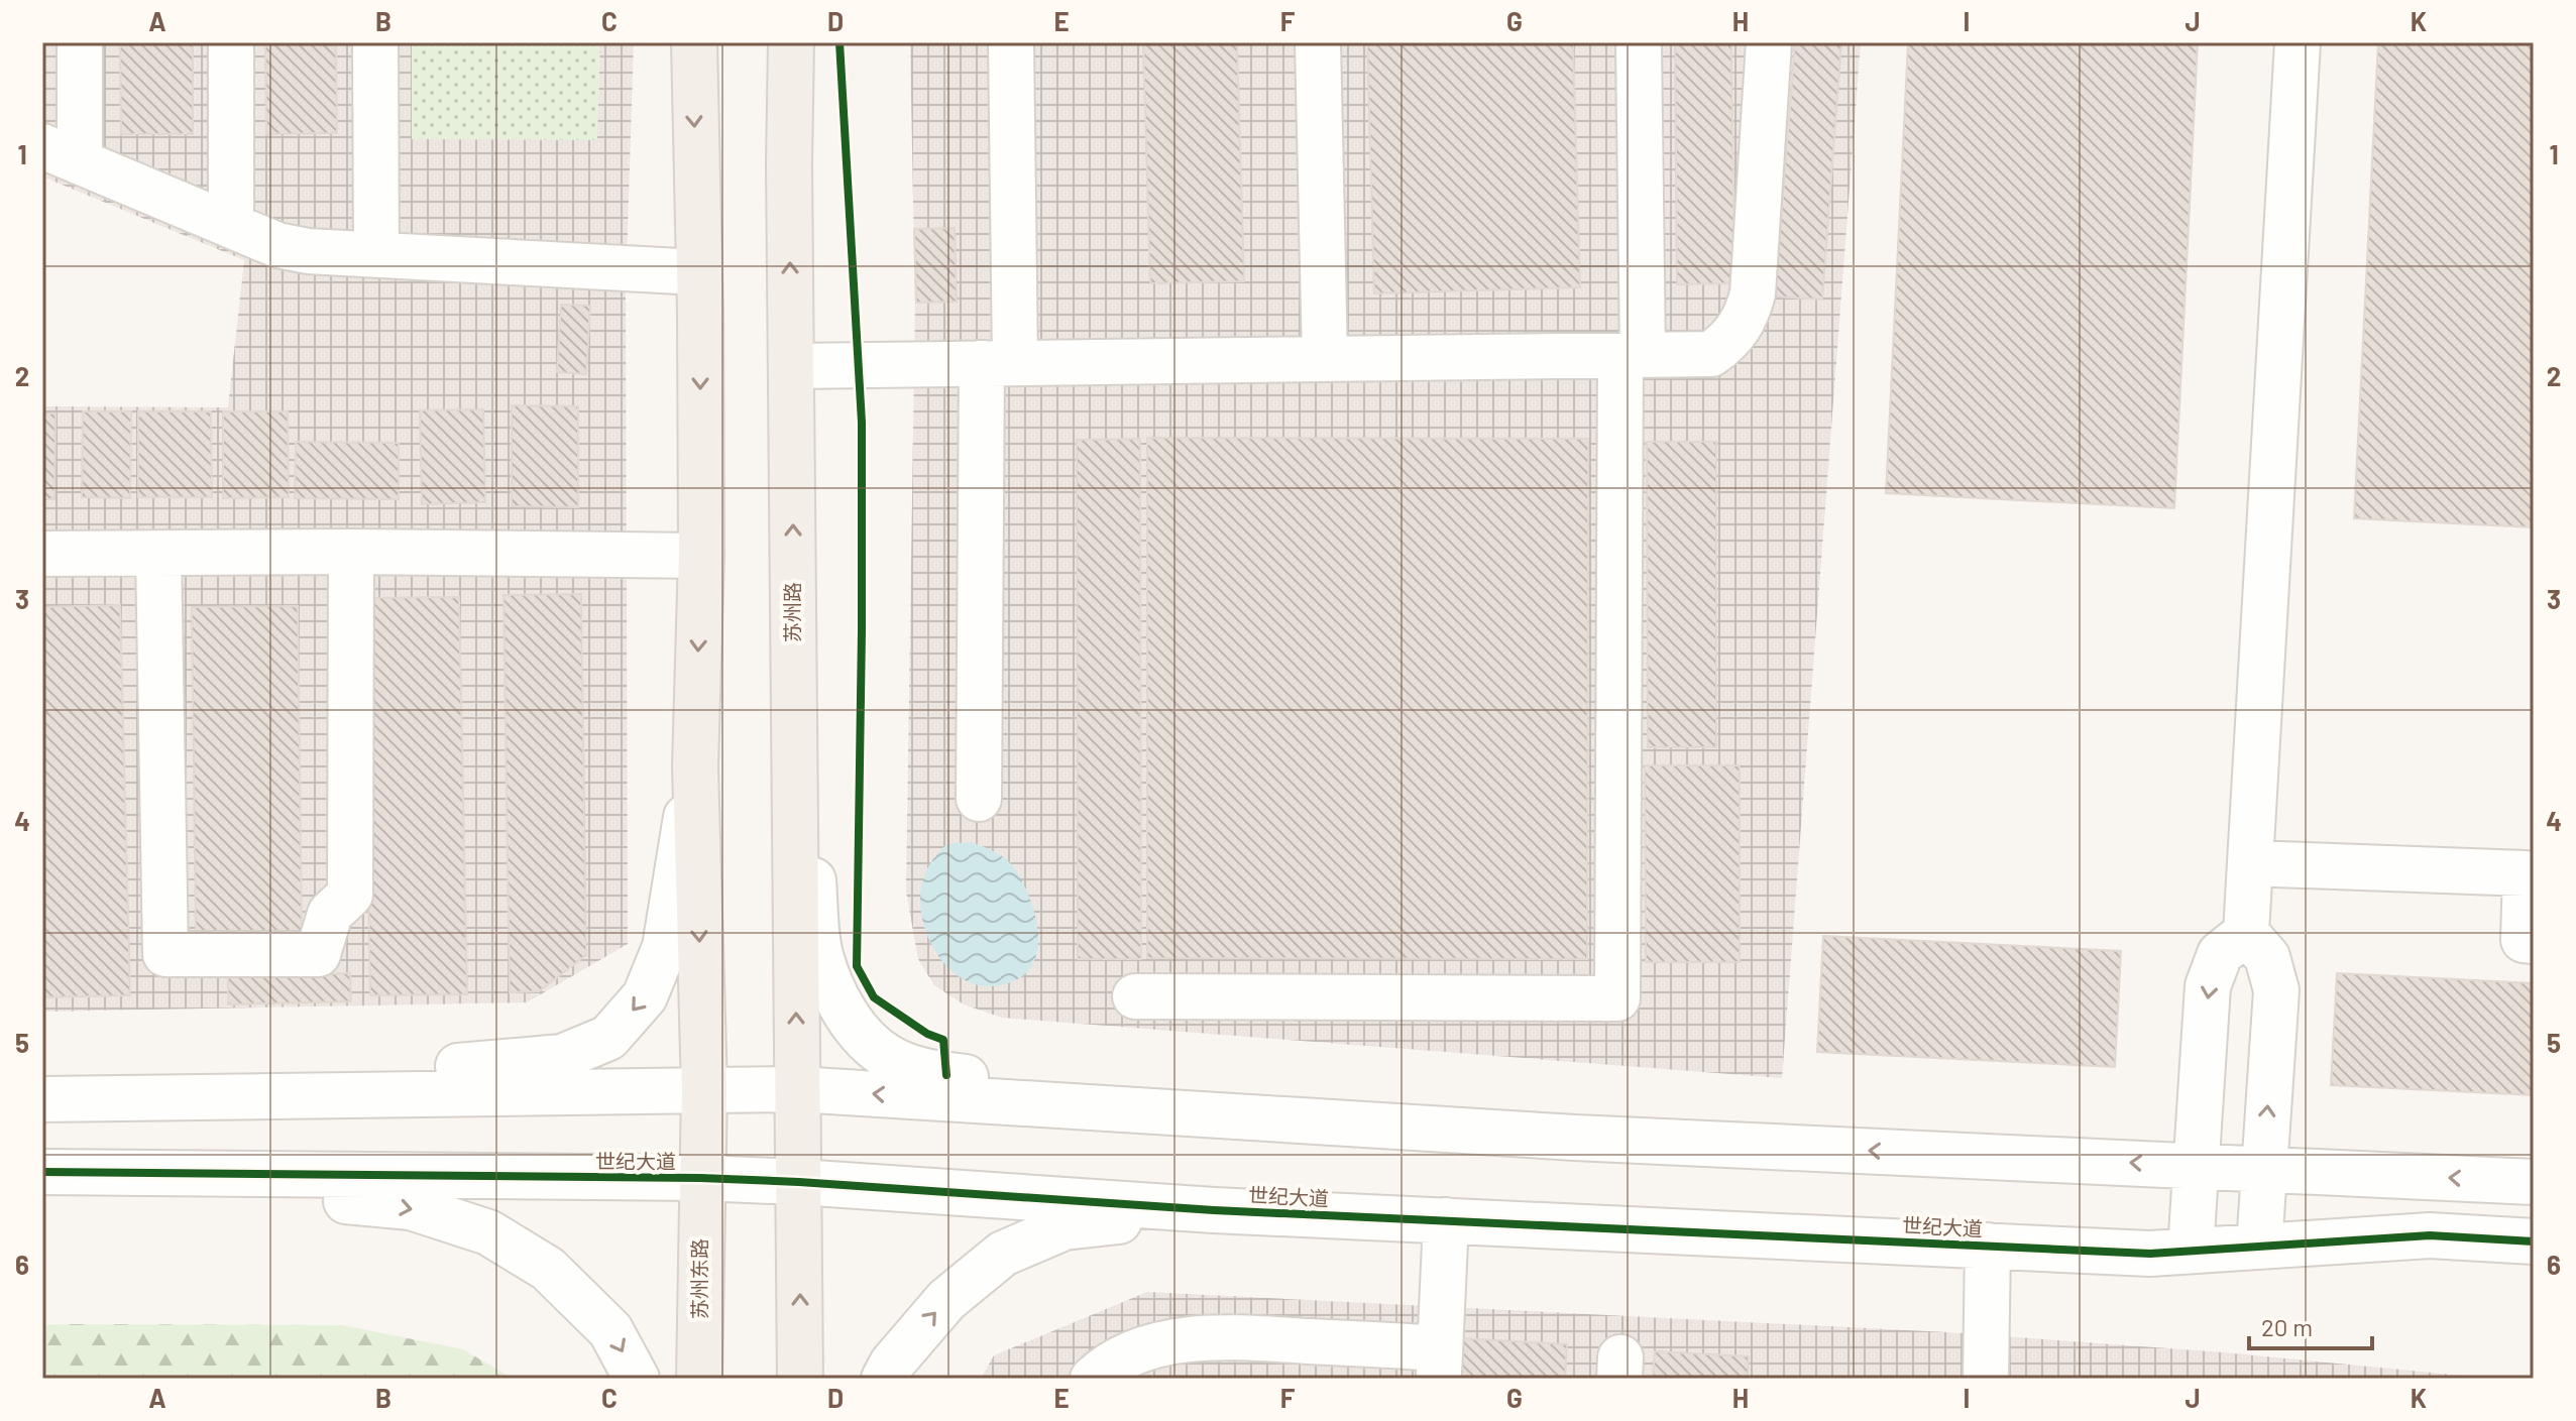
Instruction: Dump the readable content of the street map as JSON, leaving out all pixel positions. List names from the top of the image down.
{
  "streets": {
    "main road": ["苏州路", "苏州东路"],
    "street": ["世纪大道"]
  },
  "crossings": [
    ["苏州路", "世纪大道"],
    ["世纪大道", "苏州东路"]
  ],
  "scale_bar": "20 m",
  "grid": {
    "columns": [
      "A",
      "B",
      "C",
      "D",
      "E",
      "F",
      "G",
      "H",
      "I",
      "J",
      "K"
    ],
    "rows": [
      "1",
      "2",
      "3",
      "4",
      "5",
      "6"
    ]
  }
}
